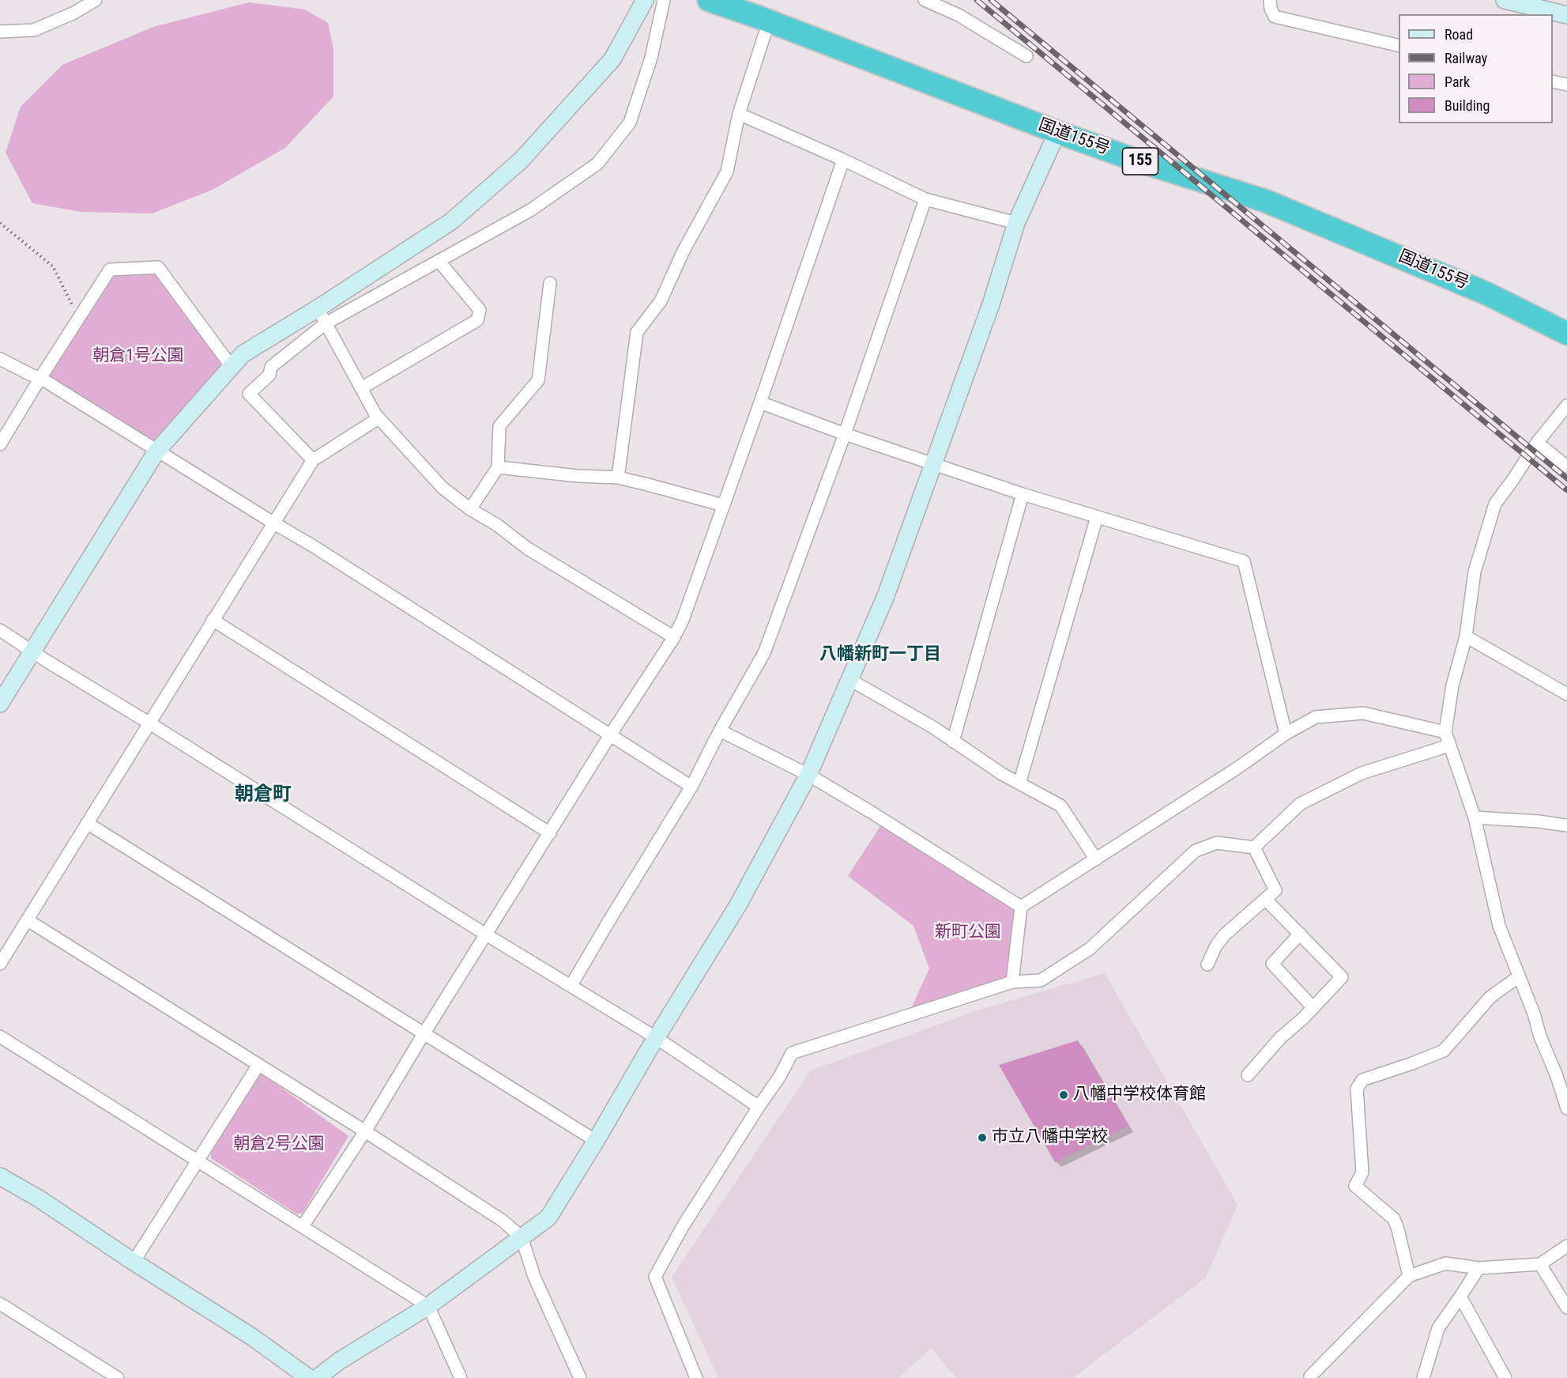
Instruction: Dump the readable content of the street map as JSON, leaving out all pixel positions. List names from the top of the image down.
{
  "streets": {
    "highway": ["国道155号", "155"]
  },
  "districts": ["八幡新町一丁目", "朝倉町"],
  "parks": ["朝倉1号公園", "新町公園", "朝倉2号公園"],
  "places": ["八幡中学校体育館", "市立八幡中学校"],
  "legend": [
    "Road",
    "Railway",
    "Park",
    "Building"
  ]
}
